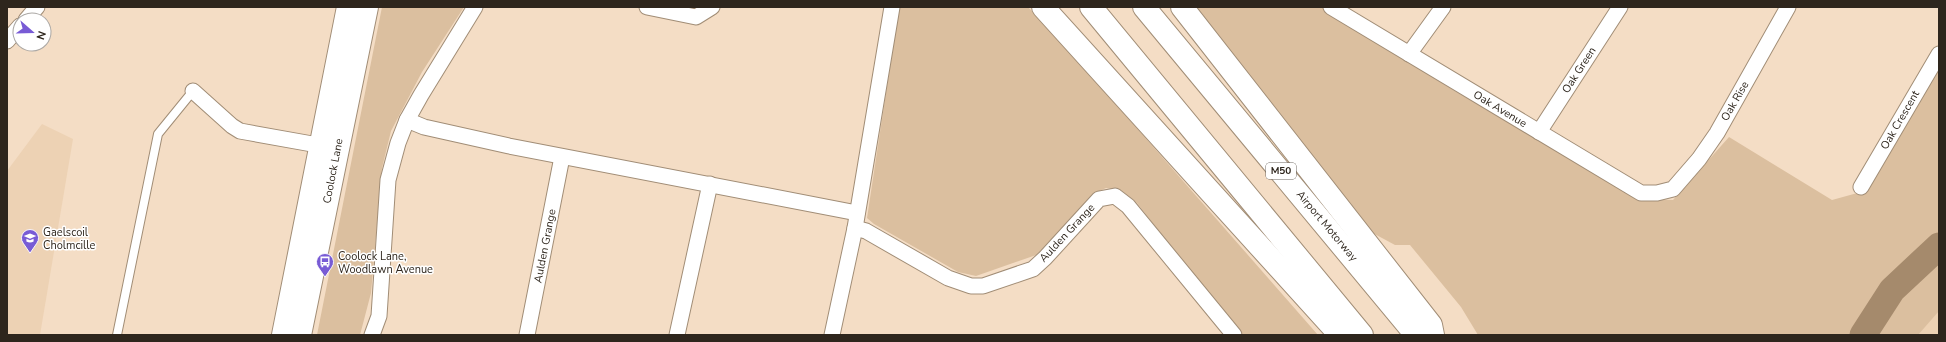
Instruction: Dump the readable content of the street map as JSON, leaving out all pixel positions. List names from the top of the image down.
{
  "streets": {
    "main road": ["Coolock Lane", "M50", "Airport Motorway"],
    "street": [
      "Oak Green",
      "Oak Rise",
      "Oak Avenue",
      "Oak Crescent",
      "Aulden Grange"
    ]
  },
  "crossings": [
    ["Oak Green", "Oak Avenue"],
    ["Oak Rise", "Oak Avenue"]
  ],
  "places": {
    "school or university": ["Gaelscoil Cholmcille"],
    "bus stop": ["Coolock Lane, Woodlawn Avenue"]
  },
  "north": "right"
}
